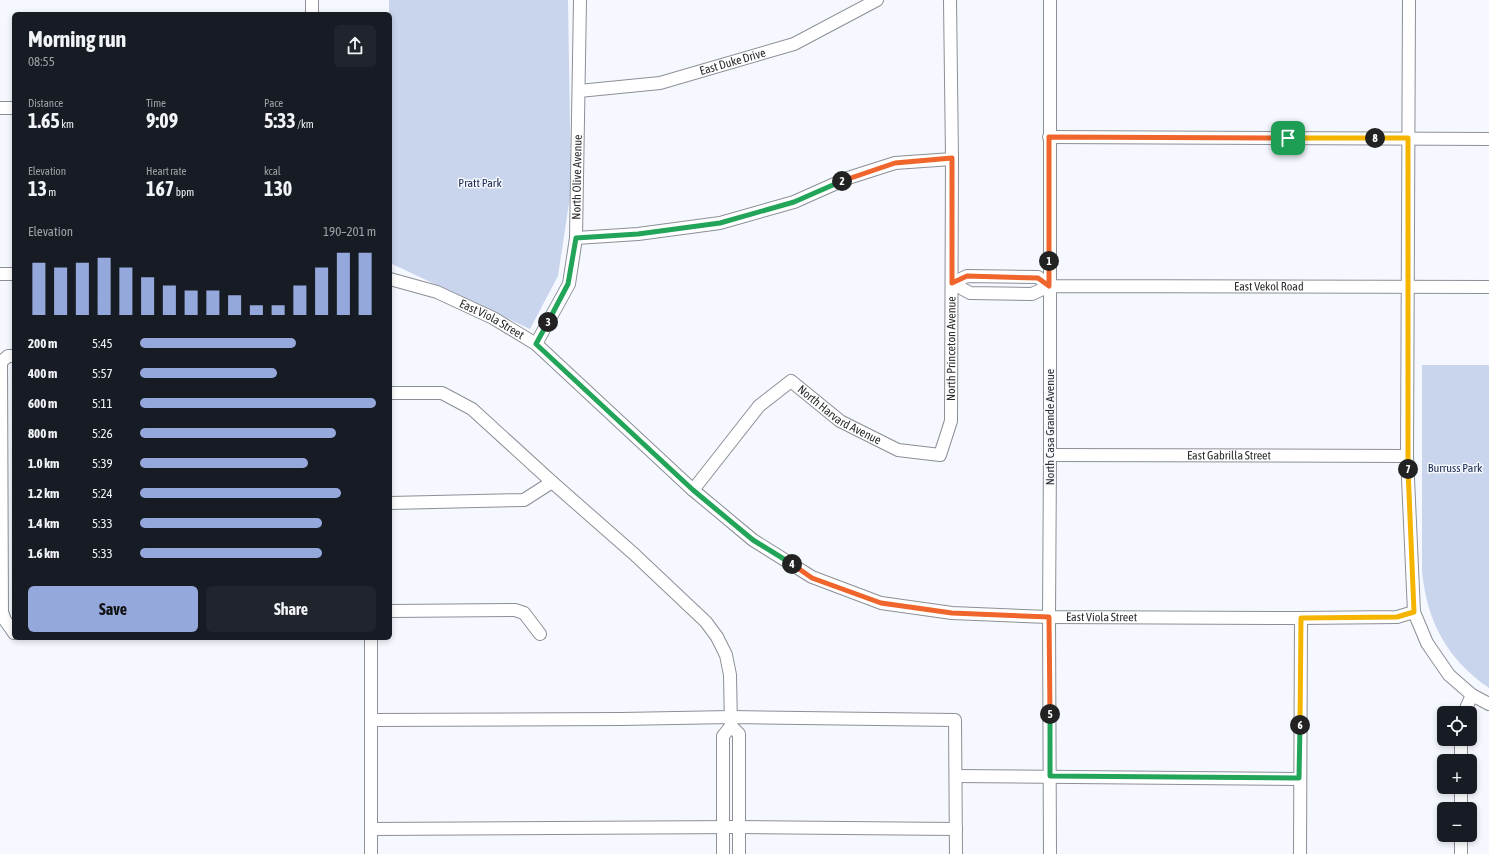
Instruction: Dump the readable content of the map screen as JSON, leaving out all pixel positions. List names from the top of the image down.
{
  "streets": {
    "street": [
      "East Duke Drive",
      "North Olive Avenue",
      "East Vekol Road",
      "East Viola Street",
      "North Princeton Avenue",
      "North Harvard Avenue",
      "North Casa Grande Avenue",
      "East Gabrilla Street"
    ]
  },
  "crossings": [
    ["East Duke Drive", "North Olive Avenue"],
    ["North Olive Avenue", "East Viola Street"],
    ["East Vekol Road", "North Princeton Avenue"],
    ["East Vekol Road", "North Casa Grande Avenue"],
    ["East Viola Street", "North Harvard Avenue"],
    ["East Viola Street", "North Casa Grande Avenue"],
    ["North Princeton Avenue", "North Harvard Avenue"],
    ["North Casa Grande Avenue", "East Gabrilla Street"]
  ],
  "parks": ["Pratt Park", "Burruss Park"],
  "page": {
    "heading": ["Morning run", "08:55"],
    "stats": [
      ["Distance", "1.65 km"],
      ["Time", "9:09"],
      ["Pace", "5:33 /km"],
      ["Elevation", "13 m"],
      ["Heart rate", "167 bpm"],
      ["kcal", "130"]
    ],
    "pins": [
      "8",
      "2",
      "1",
      "3",
      "7",
      "4",
      "5",
      "6"
    ],
    "chart": ["Elevation", "190–201 m"],
    "list": [
      {
        "name": "200 m",
        "note": "5:45"
      },
      {
        "name": "400 m",
        "note": "5:57"
      },
      {
        "name": "600 m",
        "note": "5:11"
      },
      {
        "name": "800 m",
        "note": "5:26"
      },
      {
        "name": "1.0 km",
        "note": "5:39"
      },
      {
        "name": "1.2 km",
        "note": "5:24"
      },
      {
        "name": "1.4 km",
        "note": "5:33"
      },
      {
        "name": "1.6 km",
        "note": "5:33"
      }
    ],
    "buttons": ["Save", "Share"],
    "map_buttons": ["+", "−"]
  }
}
